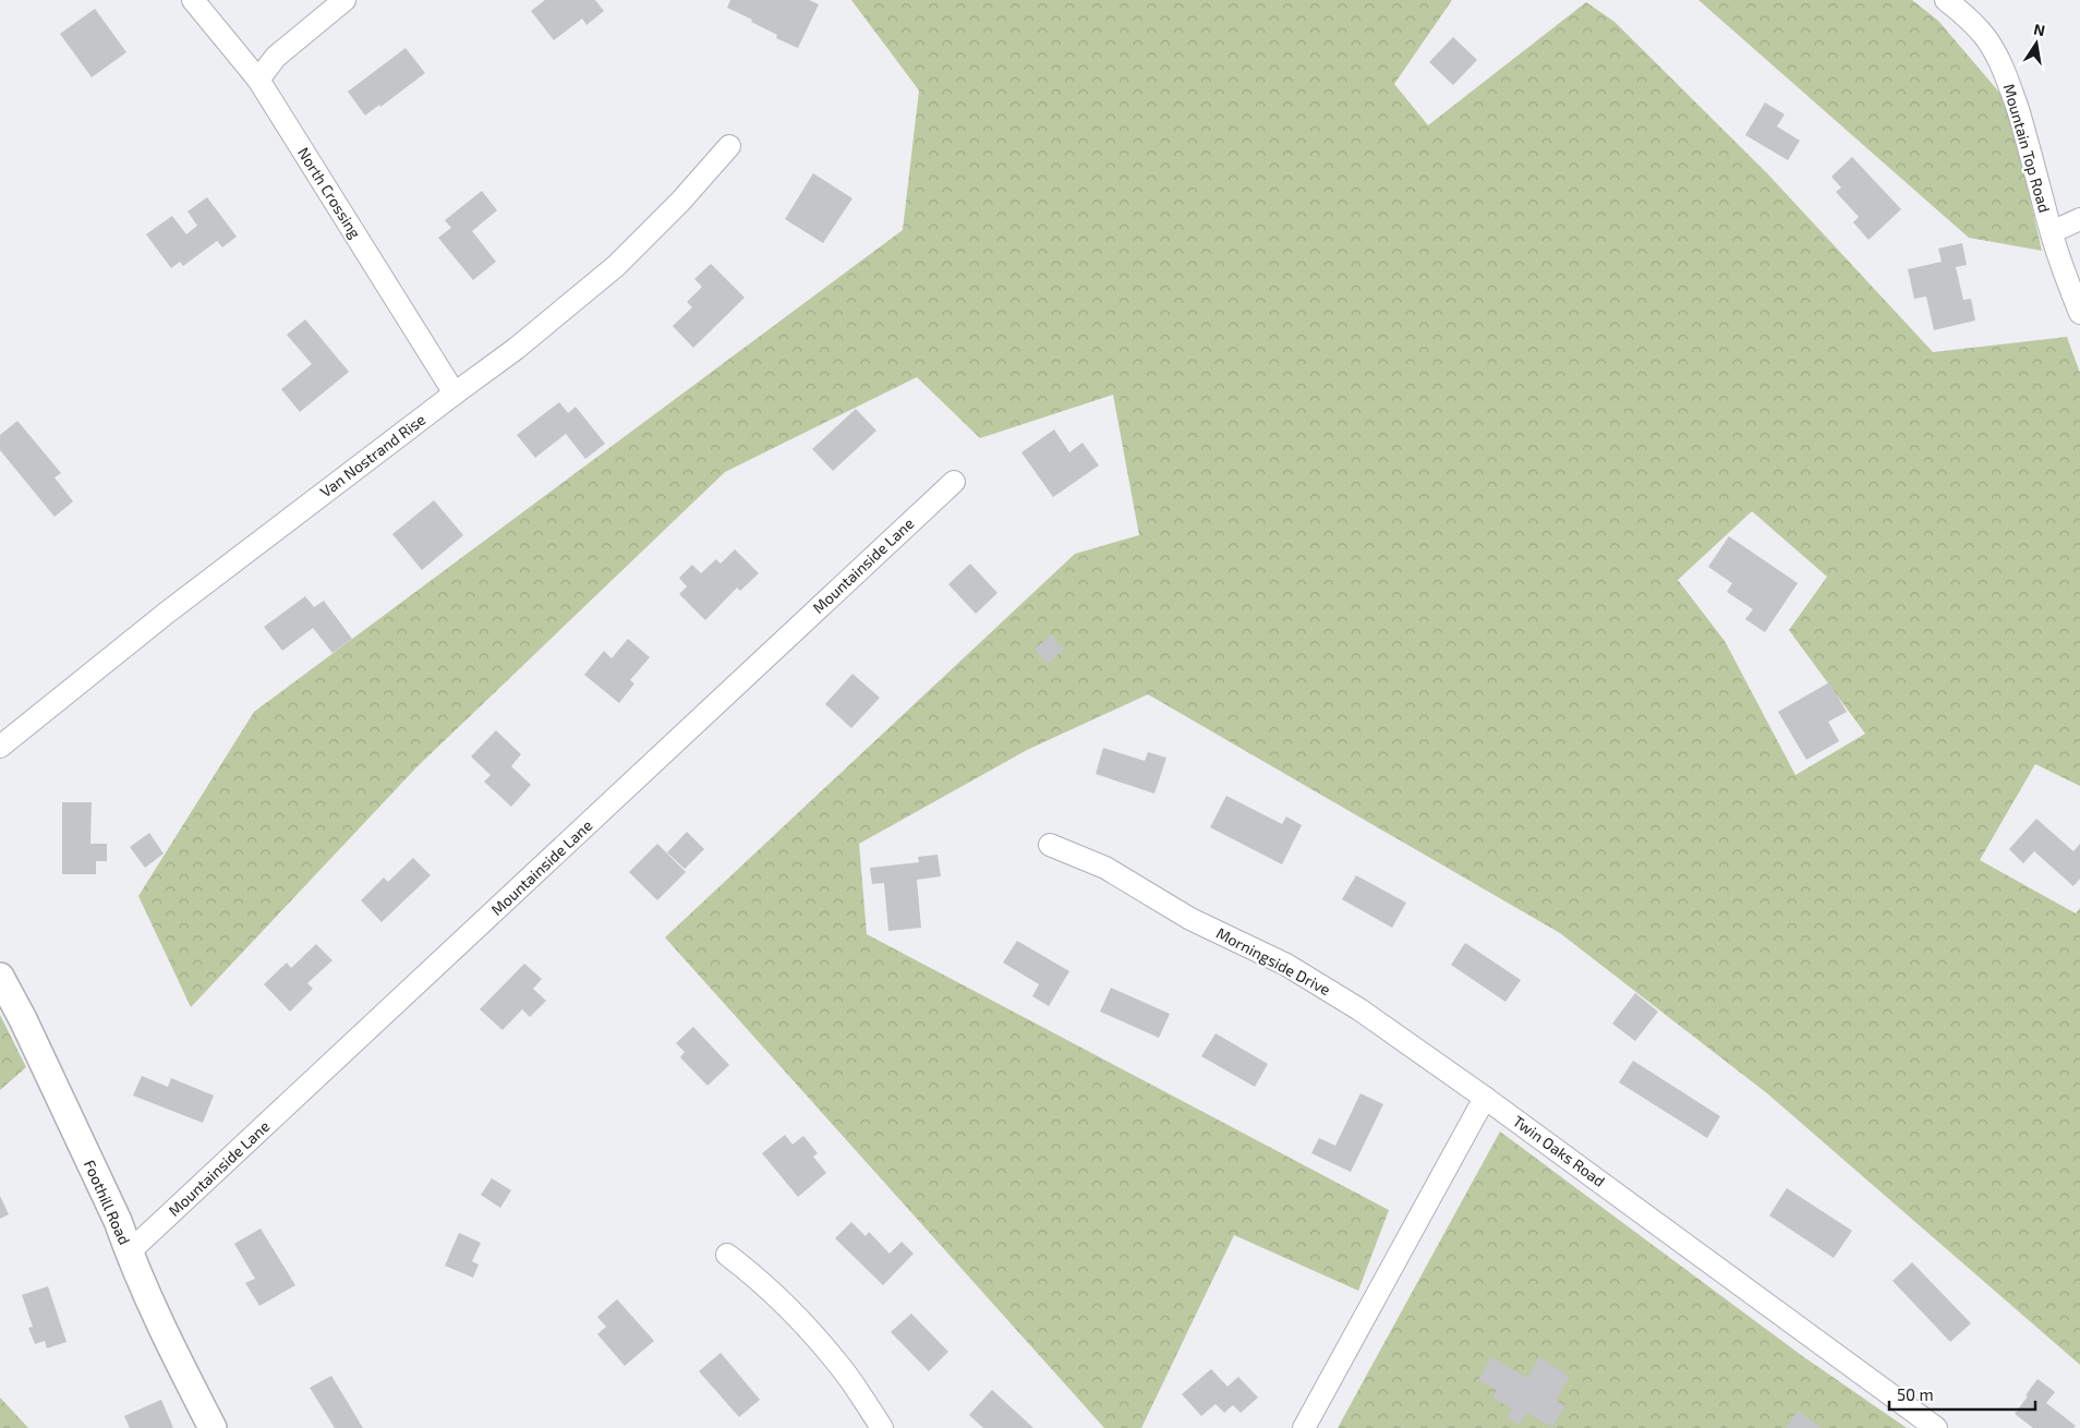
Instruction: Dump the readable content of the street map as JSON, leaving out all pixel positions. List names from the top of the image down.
{
  "streets": {
    "street": [
      "Mountain Top Road",
      "North Crossing",
      "Van Nostrand Rise",
      "Mountainside Lane",
      "Morningside Drive",
      "Twin Oaks Road",
      "Foothill Road"
    ]
  },
  "crossings": [
    ["North Crossing", "Van Nostrand Rise"],
    ["Mountainside Lane", "Foothill Road"],
    ["Morningside Drive", "Twin Oaks Road"]
  ],
  "scale_bar": "50 m",
  "north": "top"
}
